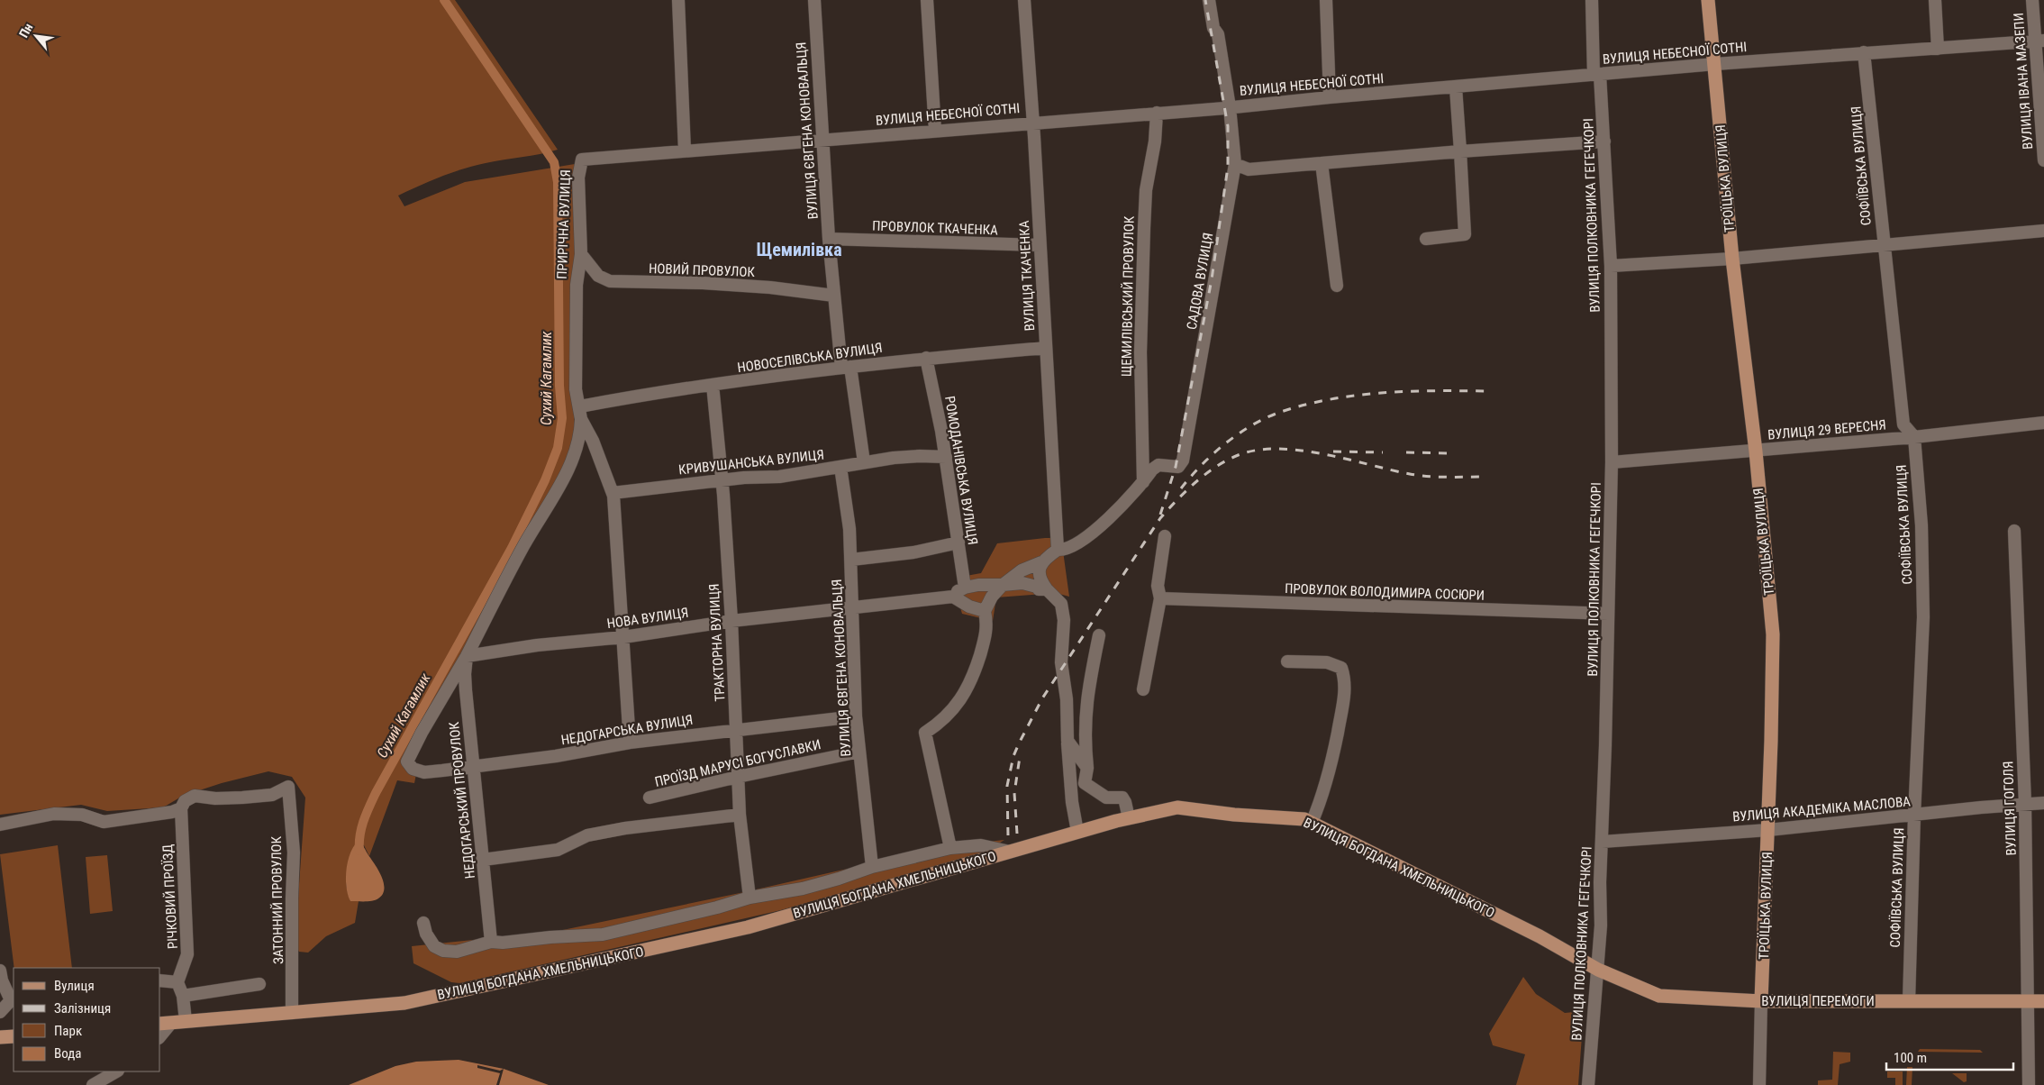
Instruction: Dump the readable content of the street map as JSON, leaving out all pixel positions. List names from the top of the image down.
{
  "streets": {
    "main road": ["ТРОЇЦЬКА ВУЛИЦЯ", "ВУЛИЦЯ БОГДАНА ХМЕЛЬНИЦЬКОГО", "ВУЛИЦЯ ПЕРЕМОГИ"],
    "street": [
      "ВУЛИЦЯ НЕБЕСНОЇ СОТНІ",
      "ВУЛИЦЯ ІВАНА МАЗЕПИ",
      "ВУЛИЦЯ ЄВГЕНА КОНОВАЛЬЦЯ",
      "СОФІЇВСЬКА ВУЛИЦЯ",
      "ВУЛИЦЯ ПОЛКОВНИКА ГЕГЕЧКОРІ",
      "ПРИРІЧНА ВУЛИЦЯ",
      "ПРОВУЛОК ТКАЧЕНКА",
      "НОВИЙ ПРОВУЛОК",
      "ВУЛИЦЯ ТКАЧЕНКА",
      "САДОВА ВУЛИЦЯ",
      "ЩЕМИЛІВСЬКИЙ ПРОВУЛОК",
      "НОВОСЕЛІВСЬКА ВУЛИЦЯ",
      "ВУЛИЦЯ 29 ВЕРЕСНЯ",
      "КРИВУШАНСЬКА ВУЛИЦЯ",
      "РОМОДАНІВСЬКА ВУЛИЦЯ",
      "ПРОВУЛОК ВОЛОДИМИРА СОСЮРИ",
      "НОВА ВУЛИЦЯ",
      "ТРАКТОРНА ВУЛИЦЯ",
      "НЕДОГАРСЬКА ВУЛИЦЯ",
      "ПРОЇЗД МАРУСІ БОГУСЛАВКИ",
      "НЕДОГАРСЬКИЙ ПРОВУЛОК",
      "ВУЛИЦЯ ГОГОЛЯ",
      "ВУЛИЦЯ АКАДЕМІКА МАСЛОВА",
      "РІЧКОВИЙ ПРОЇЗД",
      "ЗАТОННИЙ ПРОВУЛОК"
    ]
  },
  "crossings": [
    ["ВУЛИЦЯ НЕБЕСНОЇ СОТНІ", "ВУЛИЦЯ ІВАНА МАЗЕПИ"],
    ["ВУЛИЦЯ НЕБЕСНОЇ СОТНІ", "ВУЛИЦЯ ЄВГЕНА КОНОВАЛЬЦЯ"],
    ["ВУЛИЦЯ НЕБЕСНОЇ СОТНІ", "СОФІЇВСЬКА ВУЛИЦЯ"],
    ["ВУЛИЦЯ НЕБЕСНОЇ СОТНІ", "ТРОЇЦЬКА ВУЛИЦЯ"],
    ["ВУЛИЦЯ НЕБЕСНОЇ СОТНІ", "ВУЛИЦЯ ПОЛКОВНИКА ГЕГЕЧКОРІ"],
    ["ВУЛИЦЯ НЕБЕСНОЇ СОТНІ", "ПРИРІЧНА ВУЛИЦЯ"],
    ["ВУЛИЦЯ НЕБЕСНОЇ СОТНІ", "ВУЛИЦЯ ТКАЧЕНКА"],
    ["ВУЛИЦЯ НЕБЕСНОЇ СОТНІ", "САДОВА ВУЛИЦЯ"],
    ["ВУЛИЦЯ НЕБЕСНОЇ СОТНІ", "ЩЕМИЛІВСЬКИЙ ПРОВУЛОК"],
    ["ВУЛИЦЯ ЄВГЕНА КОНОВАЛЬЦЯ", "ПРОВУЛОК ТКАЧЕНКА"],
    ["ВУЛИЦЯ ЄВГЕНА КОНОВАЛЬЦЯ", "НОВИЙ ПРОВУЛОК"],
    ["ВУЛИЦЯ ЄВГЕНА КОНОВАЛЬЦЯ", "НОВОСЕЛІВСЬКА ВУЛИЦЯ"],
    ["ВУЛИЦЯ ЄВГЕНА КОНОВАЛЬЦЯ", "КРИВУШАНСЬКА ВУЛИЦЯ"],
    ["ВУЛИЦЯ ЄВГЕНА КОНОВАЛЬЦЯ", "НОВА ВУЛИЦЯ"],
    ["ВУЛИЦЯ ЄВГЕНА КОНОВАЛЬЦЯ", "НЕДОГАРСЬКА ВУЛИЦЯ"],
    ["ВУЛИЦЯ ЄВГЕНА КОНОВАЛЬЦЯ", "ПРОЇЗД МАРУСІ БОГУСЛАВКИ"],
    ["СОФІЇВСЬКА ВУЛИЦЯ", "ВУЛИЦЯ 29 ВЕРЕСНЯ"],
    ["СОФІЇВСЬКА ВУЛИЦЯ", "ВУЛИЦЯ АКАДЕМІКА МАСЛОВА"],
    ["СОФІЇВСЬКА ВУЛИЦЯ", "ВУЛИЦЯ ПЕРЕМОГИ"],
    ["ТРОЇЦЬКА ВУЛИЦЯ", "ВУЛИЦЯ 29 ВЕРЕСНЯ"],
    ["ТРОЇЦЬКА ВУЛИЦЯ", "ВУЛИЦЯ АКАДЕМІКА МАСЛОВА"],
    ["ТРОЇЦЬКА ВУЛИЦЯ", "ВУЛИЦЯ ПЕРЕМОГИ"],
    ["ВУЛИЦЯ ПОЛКОВНИКА ГЕГЕЧКОРІ", "ВУЛИЦЯ 29 ВЕРЕСНЯ"],
    ["ВУЛИЦЯ ПОЛКОВНИКА ГЕГЕЧКОРІ", "ПРОВУЛОК ВОЛОДИМИРА СОСЮРИ"],
    ["ВУЛИЦЯ ПОЛКОВНИКА ГЕГЕЧКОРІ", "ВУЛИЦЯ АКАДЕМІКА МАСЛОВА"],
    ["ВУЛИЦЯ ПОЛКОВНИКА ГЕГЕЧКОРІ", "ВУЛИЦЯ БОГДАНА ХМЕЛЬНИЦЬКОГО"],
    ["ВУЛИЦЯ ПОЛКОВНИКА ГЕГЕЧКОРІ", "ВУЛИЦЯ ПЕРЕМОГИ"],
    ["ПРИРІЧНА ВУЛИЦЯ", "НОВИЙ ПРОВУЛОК"],
    ["ПРИРІЧНА ВУЛИЦЯ", "НОВОСЕЛІВСЬКА ВУЛИЦЯ"],
    ["ПРИРІЧНА ВУЛИЦЯ", "КРИВУШАНСЬКА ВУЛИЦЯ"],
    ["ПРИРІЧНА ВУЛИЦЯ", "НОВА ВУЛИЦЯ"],
    ["ПРИРІЧНА ВУЛИЦЯ", "НЕДОГАРСЬКА ВУЛИЦЯ"],
    ["ПРОВУЛОК ТКАЧЕНКА", "ВУЛИЦЯ ТКАЧЕНКА"],
    ["ВУЛИЦЯ ТКАЧЕНКА", "НОВОСЕЛІВСЬКА ВУЛИЦЯ"],
    ["САДОВА ВУЛИЦЯ", "ЩЕМИЛІВСЬКИЙ ПРОВУЛОК"],
    ["НОВОСЕЛІВСЬКА ВУЛИЦЯ", "РОМОДАНІВСЬКА ВУЛИЦЯ"],
    ["НОВОСЕЛІВСЬКА ВУЛИЦЯ", "ТРАКТОРНА ВУЛИЦЯ"],
    ["КРИВУШАНСЬКА ВУЛИЦЯ", "РОМОДАНІВСЬКА ВУЛИЦЯ"],
    ["КРИВУШАНСЬКА ВУЛИЦЯ", "ТРАКТОРНА ВУЛИЦЯ"],
    ["НОВА ВУЛИЦЯ", "ТРАКТОРНА ВУЛИЦЯ"],
    ["НОВА ВУЛИЦЯ", "НЕДОГАРСЬКА ВУЛИЦЯ"],
    ["НОВА ВУЛИЦЯ", "НЕДОГАРСЬКИЙ ПРОВУЛОК"],
    ["ТРАКТОРНА ВУЛИЦЯ", "НЕДОГАРСЬКА ВУЛИЦЯ"],
    ["ТРАКТОРНА ВУЛИЦЯ", "ПРОЇЗД МАРУСІ БОГУСЛАВКИ"],
    ["НЕДОГАРСЬКА ВУЛИЦЯ", "НЕДОГАРСЬКИЙ ПРОВУЛОК"],
    ["ВУЛИЦЯ ГОГОЛЯ", "ВУЛИЦЯ АКАДЕМІКА МАСЛОВА"],
    ["ВУЛИЦЯ ГОГОЛЯ", "ВУЛИЦЯ ПЕРЕМОГИ"],
    ["ВУЛИЦЯ БОГДАНА ХМЕЛЬНИЦЬКОГО", "ЗАТОННИЙ ПРОВУЛОК"],
    ["ВУЛИЦЯ БОГДАНА ХМЕЛЬНИЦЬКОГО", "ВУЛИЦЯ ПЕРЕМОГИ"],
    ["РІЧКОВИЙ ПРОЇЗД", "ЗАТОННИЙ ПРОВУЛОК"]
  ],
  "districts": ["Щемилівка"],
  "water": ["Сухий Кагамлик"],
  "legend": [
    "Вулиця",
    "Залізниця",
    "Парк",
    "Вода"
  ],
  "scale_bar": "100 m",
  "north": "top left"
}
